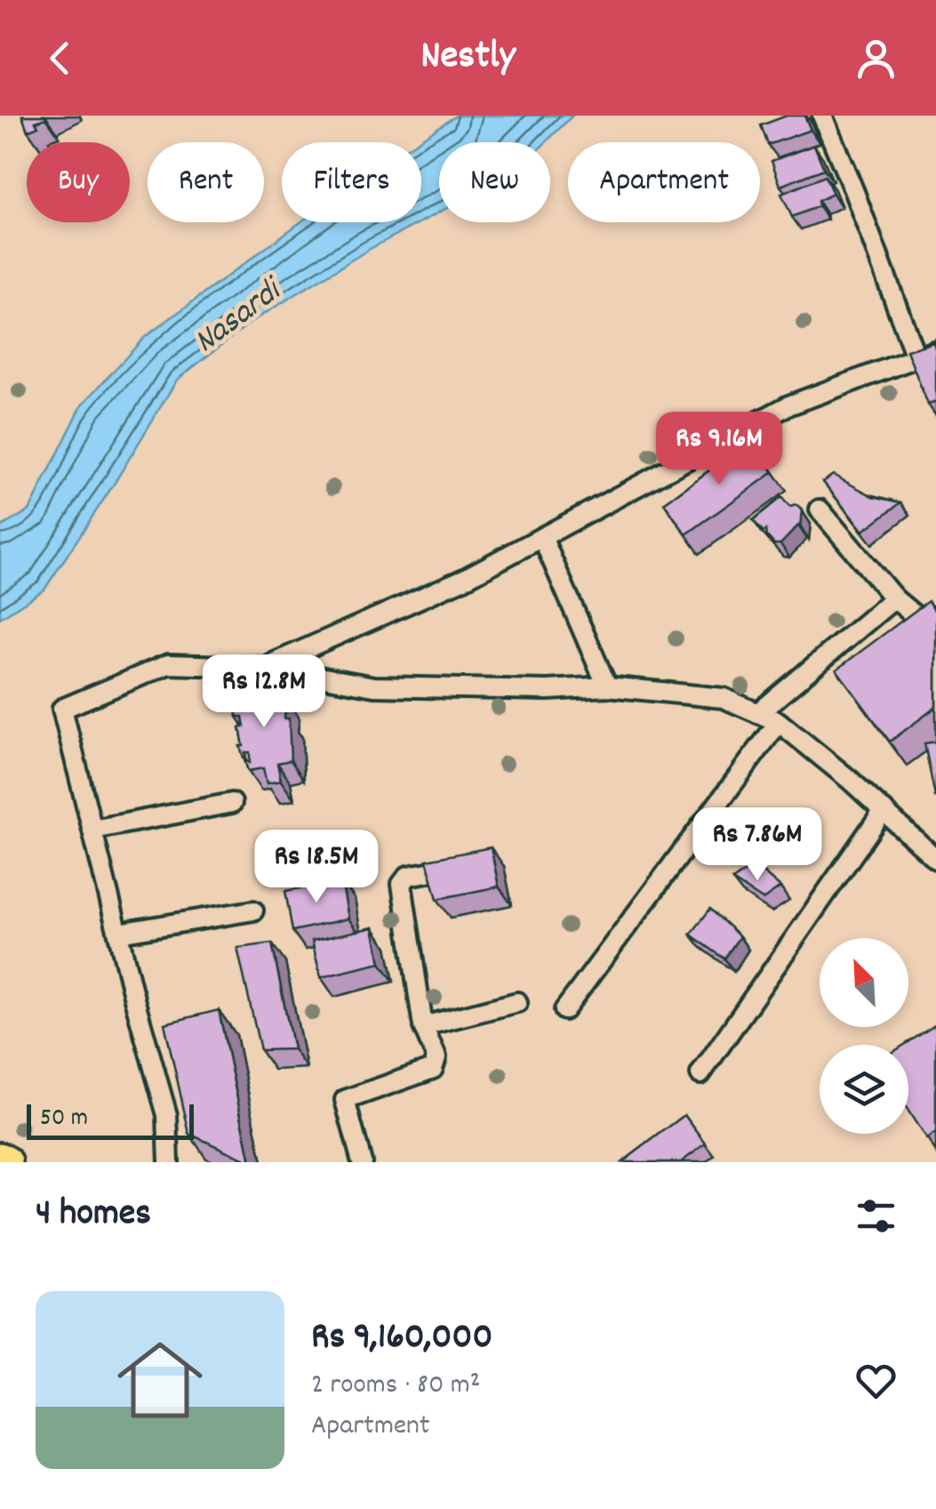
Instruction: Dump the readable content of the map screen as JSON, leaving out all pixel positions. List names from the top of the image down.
{
  "water": ["Nasardi"],
  "scale_bar": "50 m",
  "north": "top left",
  "page": {
    "header": "Nestly",
    "chip": [
      "Buy",
      "Rent",
      "Filters",
      "New",
      "Apartment"
    ],
    "price": [
      "Rs 9.16M",
      "Rs 12.8M",
      "Rs 7.86M",
      "Rs 18.5M"
    ],
    "scale": "50 m",
    "heading": "4 homes",
    "list": [
      {
        "name": "Rs 9,160,000",
        "note": "2 rooms · 80 m² · Apartment"
      }
    ]
  }
}
